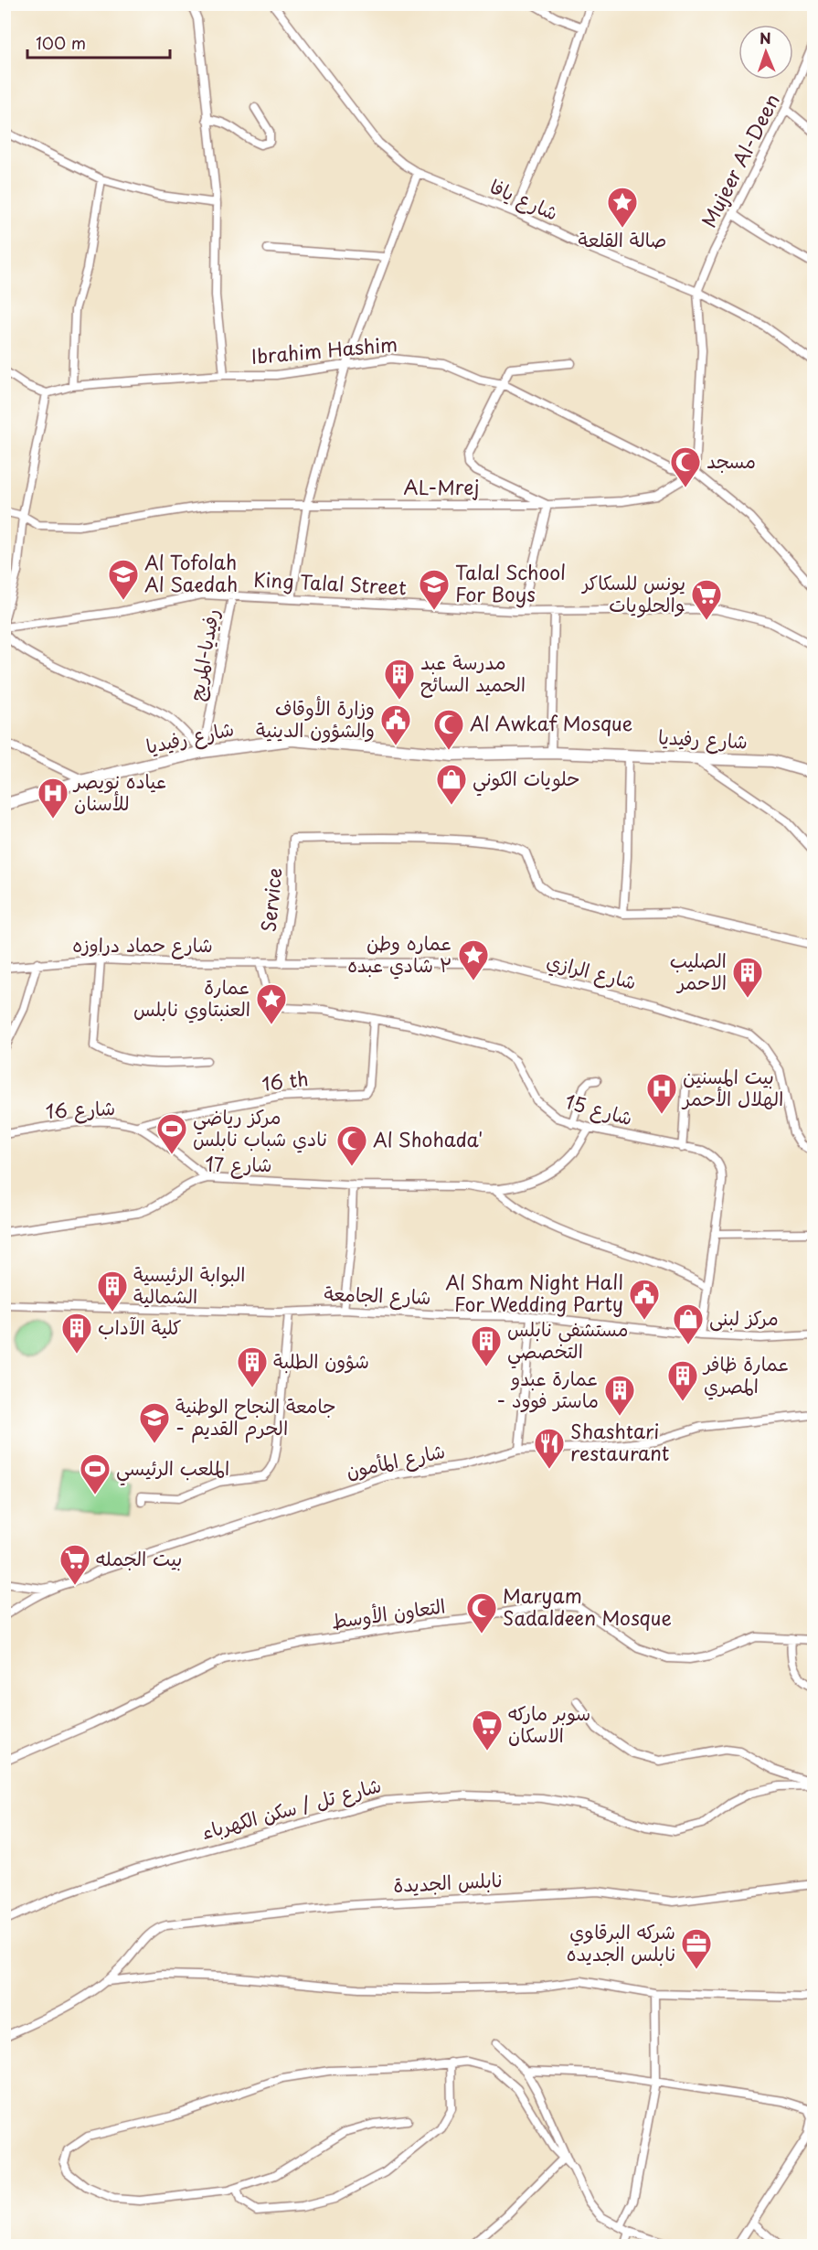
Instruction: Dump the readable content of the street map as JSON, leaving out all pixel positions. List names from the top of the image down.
{
  "streets": {
    "main road": ["شارع رفيديا"],
    "street": [
      "Mujeer Al-Deen",
      "شارع يافا",
      "Ibrahim Hashim",
      "AL-Mrej",
      "King Talal Street",
      "رفيديا-المريج",
      "Service",
      "شارع حماد دراوزه",
      "شارع الرازي",
      "16 th",
      "شارع 16",
      "شارع 15",
      "شارع 17",
      "شارع الجامعة",
      "شارع المأمون",
      "التعاون الأوسط",
      "شارع تل / سكن الكهرباء",
      "نابلس الجديدة"
    ]
  },
  "crossings": [
    ["Mujeer Al-Deen", "شارع يافا"],
    ["Ibrahim Hashim", "AL-Mrej"],
    ["King Talal Street", "رفيديا-المريج"],
    ["رفيديا-المريج", "شارع رفيديا"],
    ["Service", "شارع حماد دراوزه"],
    ["Service", "شارع الرازي"],
    ["شارع حماد دراوزه", "شارع الرازي"],
    ["شارع حماد دراوزه", "شارع 15"],
    ["16 th", "شارع 16"],
    ["16 th", "شارع 15"],
    ["شارع 16", "شارع 17"],
    ["شارع 15", "شارع 17"],
    ["شارع 15", "شارع الجامعة"]
  ],
  "places": {
    "place": ["صالة القلعة", "عماره وطن ٣ شادي عبده", "عمارة العنبتاوي نابلس"],
    "mosque": [
      "مسجد",
      "Al Awkaf Mosque",
      "Al Shohada'",
      "Maryam Sadaldeen Mosque"
    ],
    "school or university": ["Al Tofolah Al Saedah", "Talal School For Boys", "جامعة النجاح الوطنية - الحرم القديم"],
    "supermarket": ["يونس للسكاكر والحلويات", "بيت الجمله", "سوبر ماركه الاسكان"],
    "building": [
      "مدرسة عبد الحميد السائح",
      "الصليب الاحمر",
      "البوابة الرئيسية الشمالية",
      "كلية الآداب",
      "مستشفى نابلس التخصصي",
      "شؤون الطلبة",
      "عمارة ظافر المصري",
      "عمارة عبدو - ماستر فوود"
    ],
    "public building": ["وزارة الأوقاف والشؤون الدينية", "Al Sham Night Hall For Wedding Party"],
    "shop": ["حلويات الكوني", "مركز لبنى"],
    "hospital": ["عياده نويصر للأسنان", "بيت المسنين الهلال الأحمر"],
    "sports": ["مركز رياضي نادي شباب نابلس", "الملعب الرئيسي"],
    "restaurant": ["Shashtari restaurant"],
    "office": ["شركه البرقاوي نابلس الجديده"]
  },
  "scale_bar": "100 m",
  "north": "top"
}
